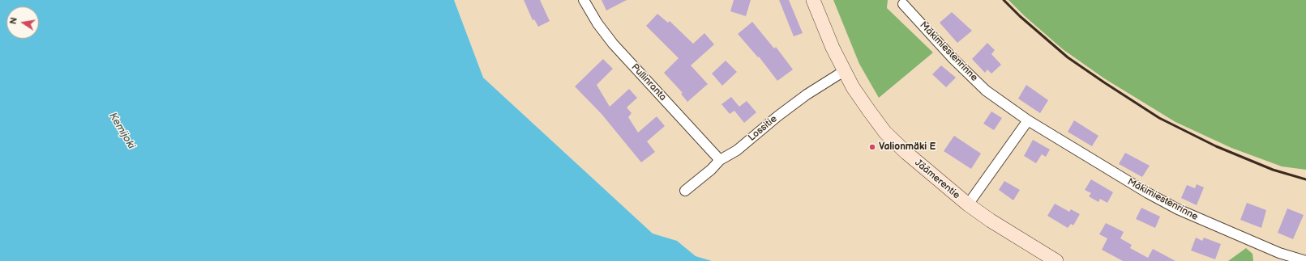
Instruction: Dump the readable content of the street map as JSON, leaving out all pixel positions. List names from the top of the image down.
{
  "streets": {
    "main road": ["Jäämerentie"],
    "street": ["Mäkimiestenrinne", "Pullinranta", "Lossitie"]
  },
  "crossings": [
    ["Pullinranta", "Lossitie"],
    ["Lossitie", "Jäämerentie"]
  ],
  "water": ["Kemijoki"],
  "places": ["Valionmäki E"],
  "north": "left"
}
